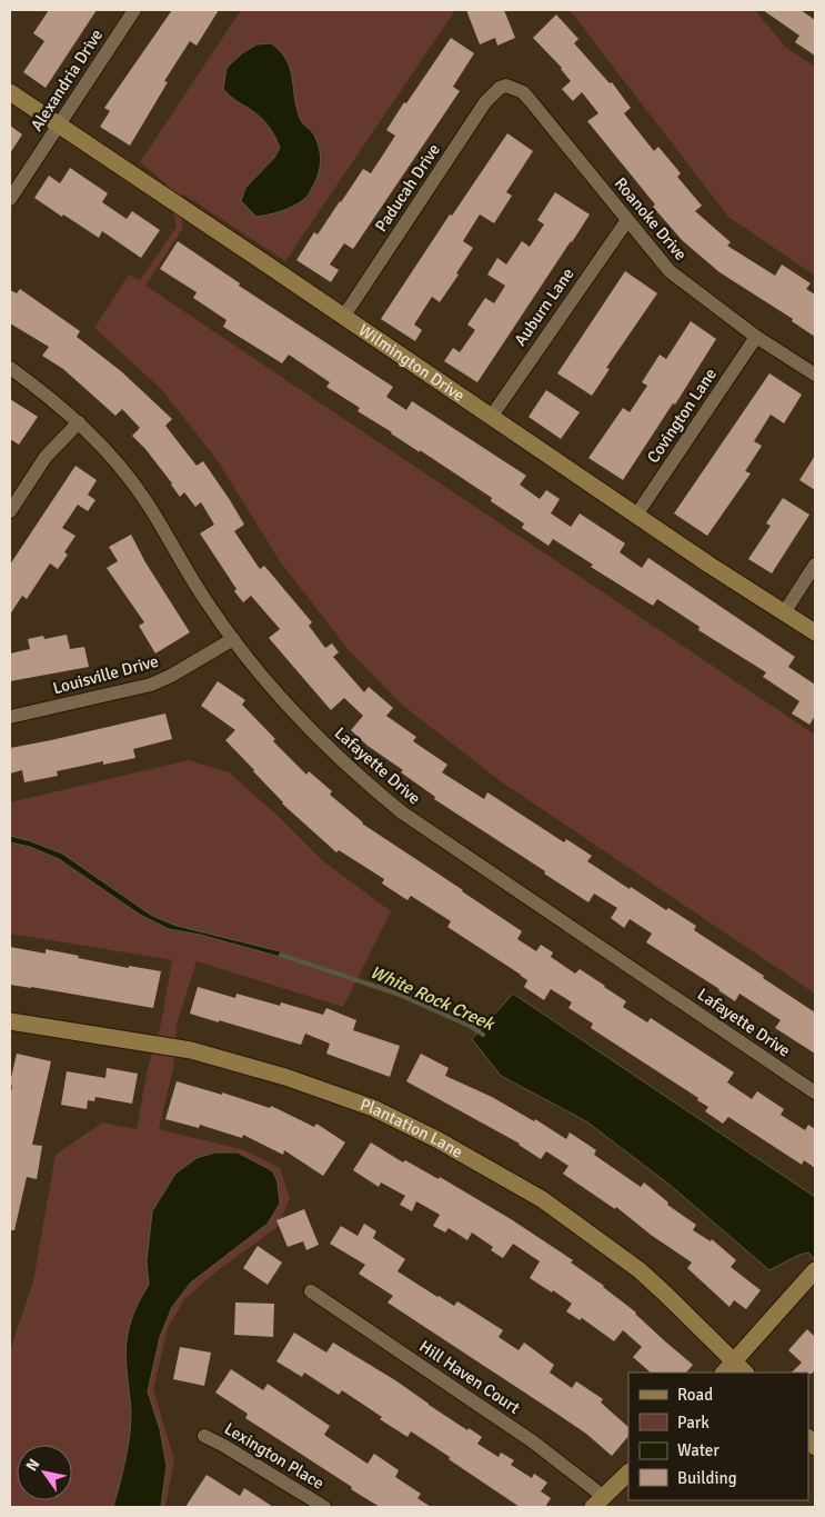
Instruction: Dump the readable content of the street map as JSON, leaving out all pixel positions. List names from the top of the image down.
{
  "streets": {
    "street": [
      "Alexandria Drive",
      "Paducah Drive",
      "Roanoke Drive",
      "Auburn Lane",
      "Wilmington Drive",
      "Covington Lane",
      "Louisville Drive",
      "Lafayette Drive",
      "Plantation Lane",
      "Hill Haven Court",
      "Lexington Place"
    ]
  },
  "crossings": [
    ["Alexandria Drive", "Wilmington Drive"],
    ["Paducah Drive", "Roanoke Drive"],
    ["Paducah Drive", "Wilmington Drive"],
    ["Roanoke Drive", "Auburn Lane"],
    ["Roanoke Drive", "Covington Lane"],
    ["Auburn Lane", "Wilmington Drive"],
    ["Wilmington Drive", "Covington Lane"],
    ["Louisville Drive", "Lafayette Drive"]
  ],
  "water": ["White Rock Creek"],
  "legend": [
    "Road",
    "Park",
    "Water",
    "Building"
  ],
  "north": "top left"
}
